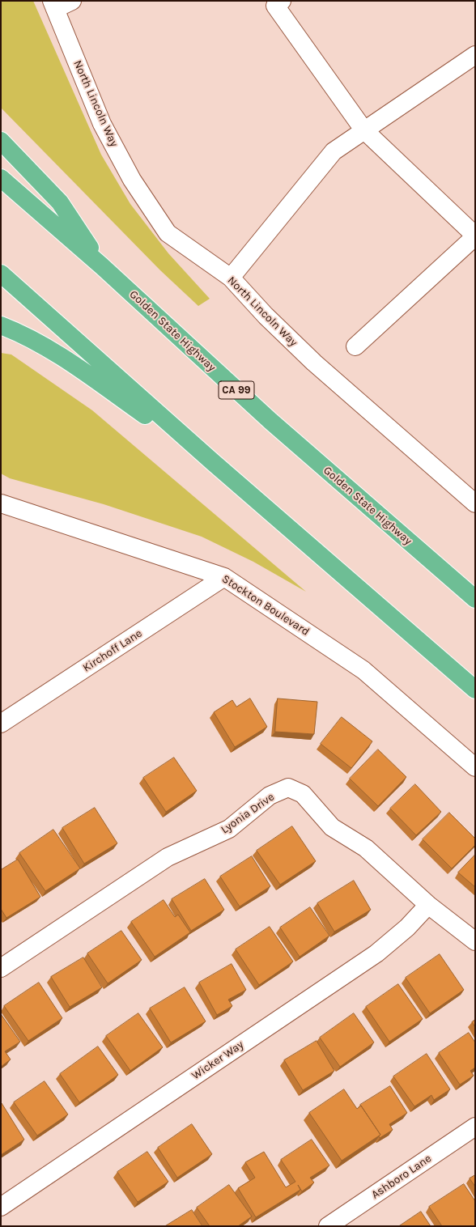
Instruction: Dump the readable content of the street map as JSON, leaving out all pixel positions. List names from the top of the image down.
{
  "streets": {
    "highway": ["Golden State Highway", "CA 99"],
    "street": [
      "North Lincoln Way",
      "Stockton Boulevard",
      "Kirchoff Lane",
      "Lyonia Drive",
      "Wicker Way",
      "Ashboro Lane"
    ]
  },
  "crossings": [
    ["Stockton Boulevard", "Kirchoff Lane"],
    ["Lyonia Drive", "Wicker Way"]
  ]
}
